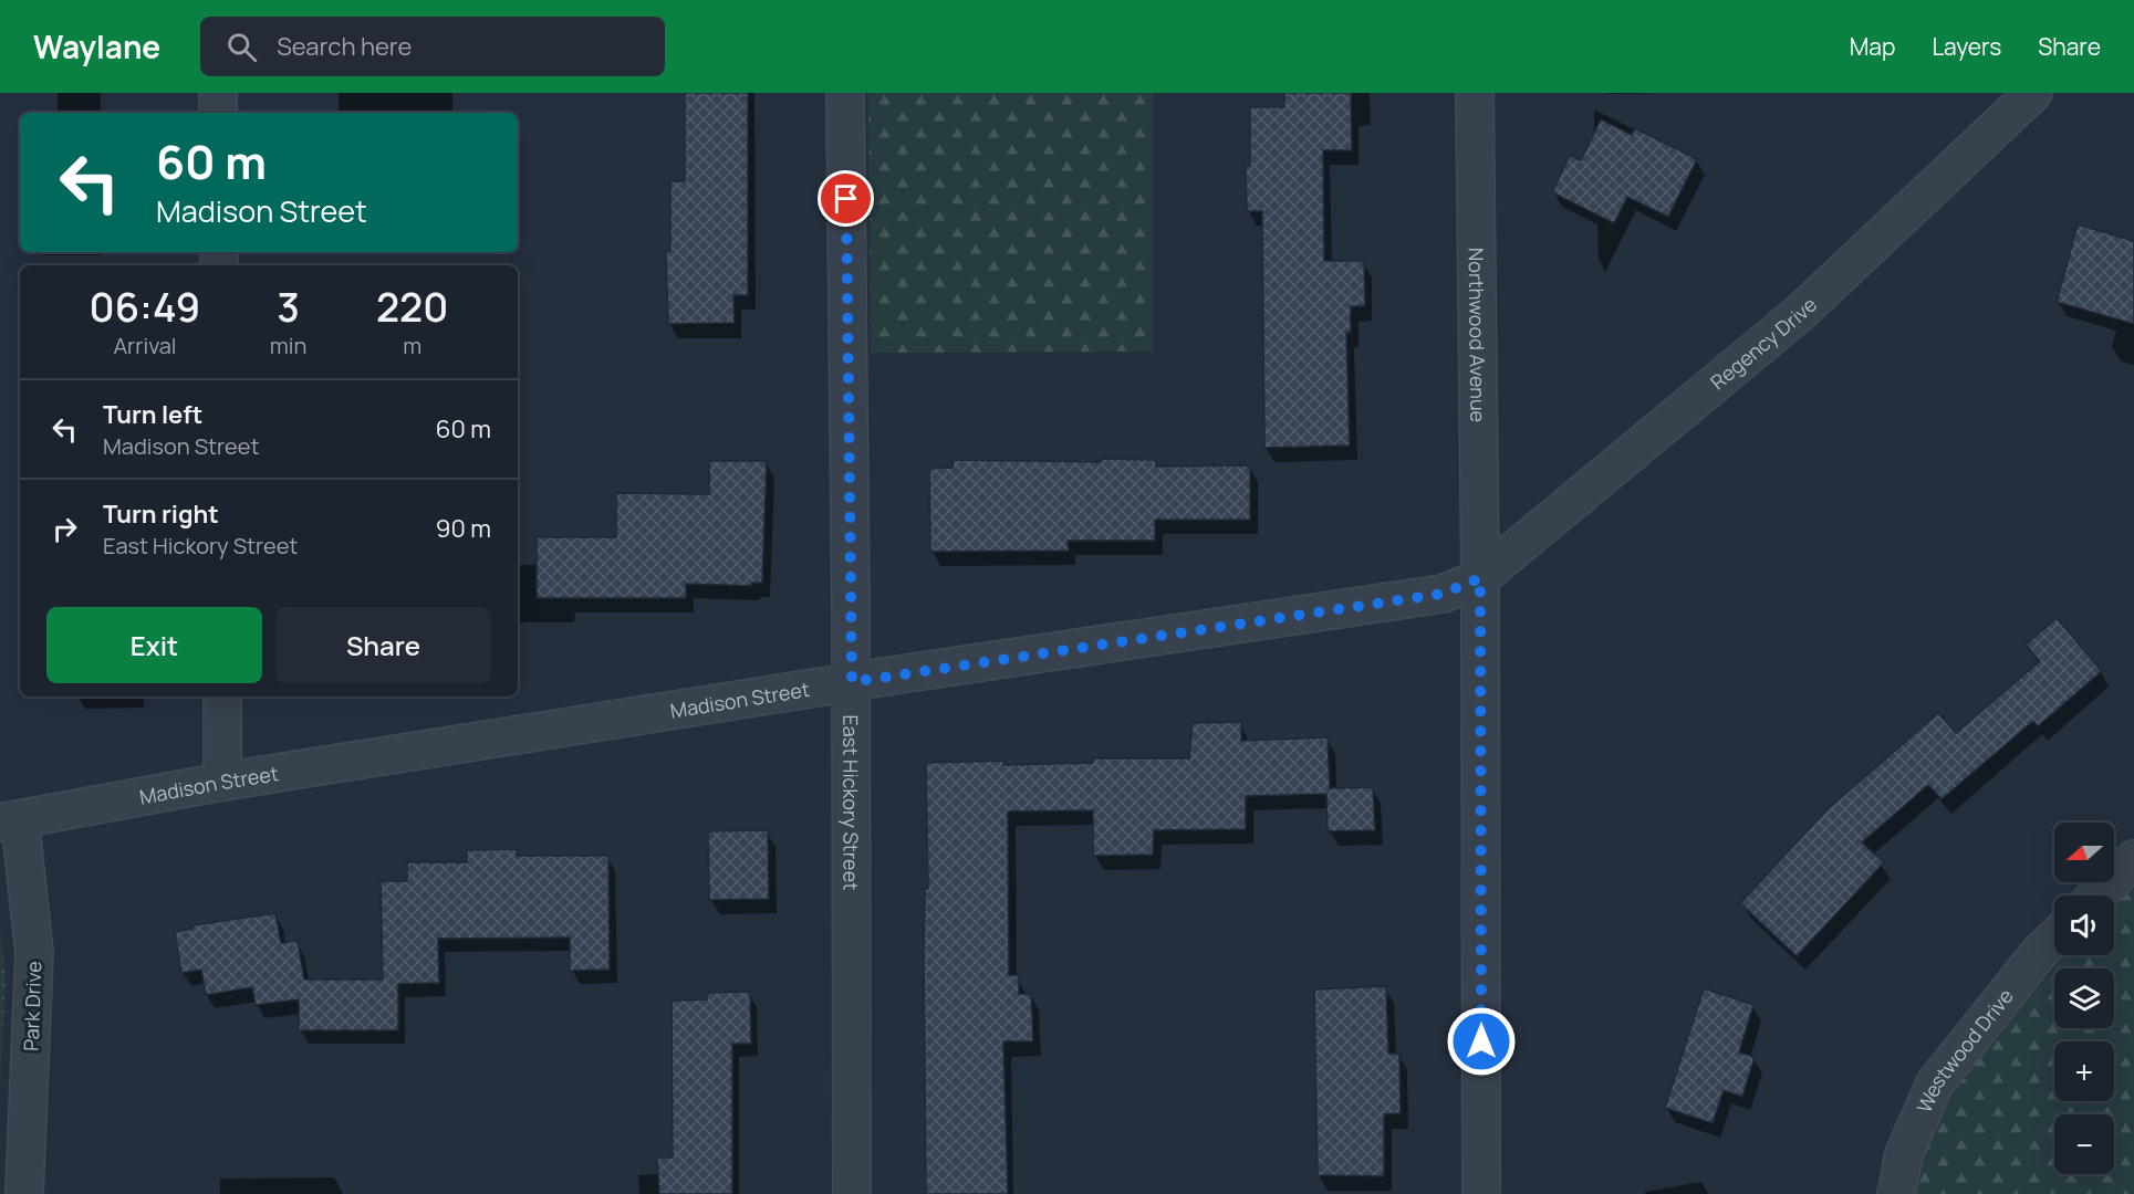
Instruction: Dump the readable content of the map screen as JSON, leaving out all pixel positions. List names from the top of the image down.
{
  "streets": {
    "street": [
      "Northwood Avenue",
      "Regency Drive",
      "Madison Street",
      "East Hickory Street",
      "Park Drive",
      "Westwood Drive"
    ]
  },
  "crossings": [
    ["Northwood Avenue", "Regency Drive"],
    ["Northwood Avenue", "Madison Street"],
    ["Regency Drive", "Madison Street"],
    ["Madison Street", "East Hickory Street"],
    ["Madison Street", "Park Drive"]
  ],
  "north": "left",
  "page": {
    "header": "Waylane",
    "search": "Search here",
    "nav": ["Map", "Layers", "Share"],
    "turn": ["60 m", "Madison Street"],
    "eta": [
      "06:49",
      "Arrival",
      "3",
      "min",
      "220",
      "m"
    ],
    "list": [
      {
        "name": "Turn left",
        "note": "Madison Street",
        "value": "60 m"
      },
      {
        "name": "Turn right",
        "note": "East Hickory Street",
        "value": "90 m"
      }
    ],
    "buttons": ["Exit", "Share"],
    "map_buttons": ["+", "−"]
  }
}
